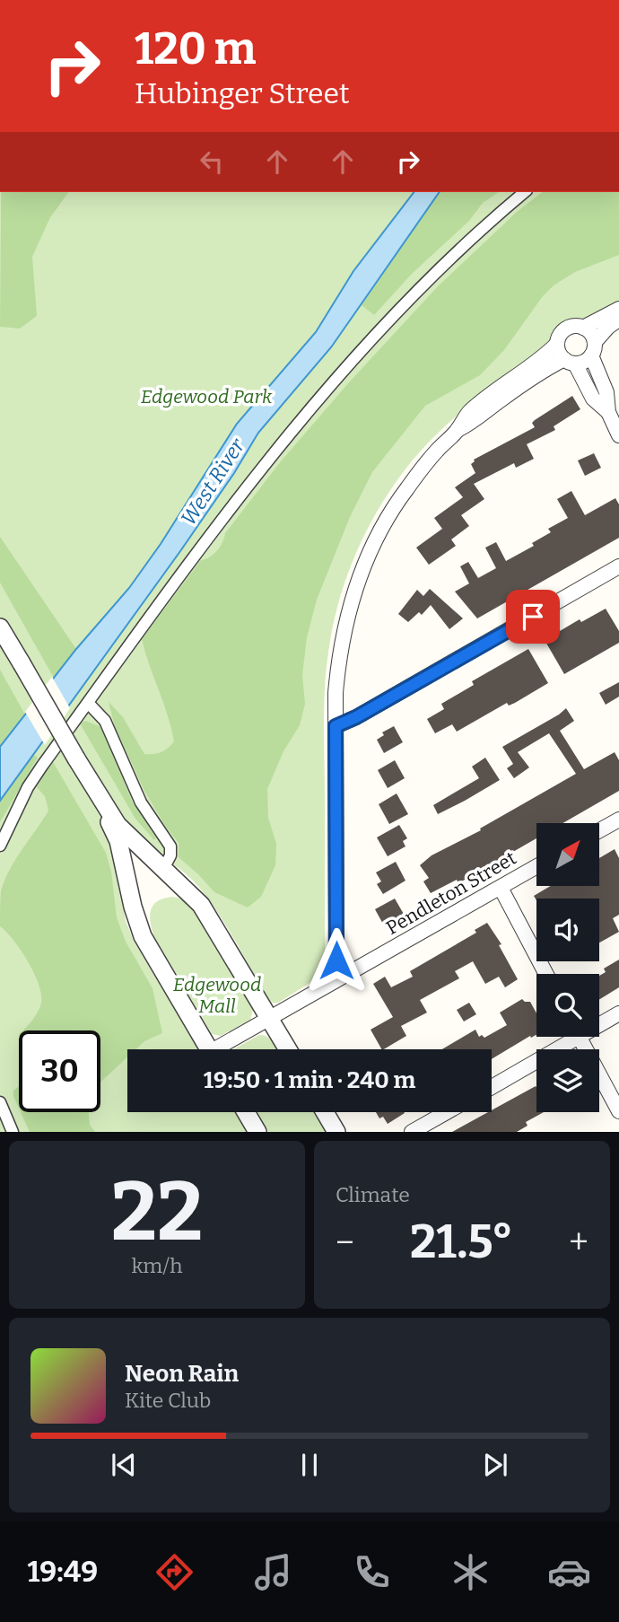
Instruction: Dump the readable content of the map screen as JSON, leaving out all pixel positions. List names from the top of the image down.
{
  "streets": {
    "street": ["Pendleton Street"]
  },
  "water": ["West River"],
  "parks": ["Edgewood Park", "Edgewood Mall"],
  "north": "top right",
  "page": {
    "turn": ["120 m", "Hubinger Street"],
    "limit": "30",
    "trip": "19:50 · 1 min · 240 m",
    "tile": [
      ["22", "km/h"],
      "Climate"
    ],
    "heat": ["−", "21.5°", "+"],
    "song": ["Neon Rain", "Kite Club"],
    "tabs": "19:49"
  }
}
